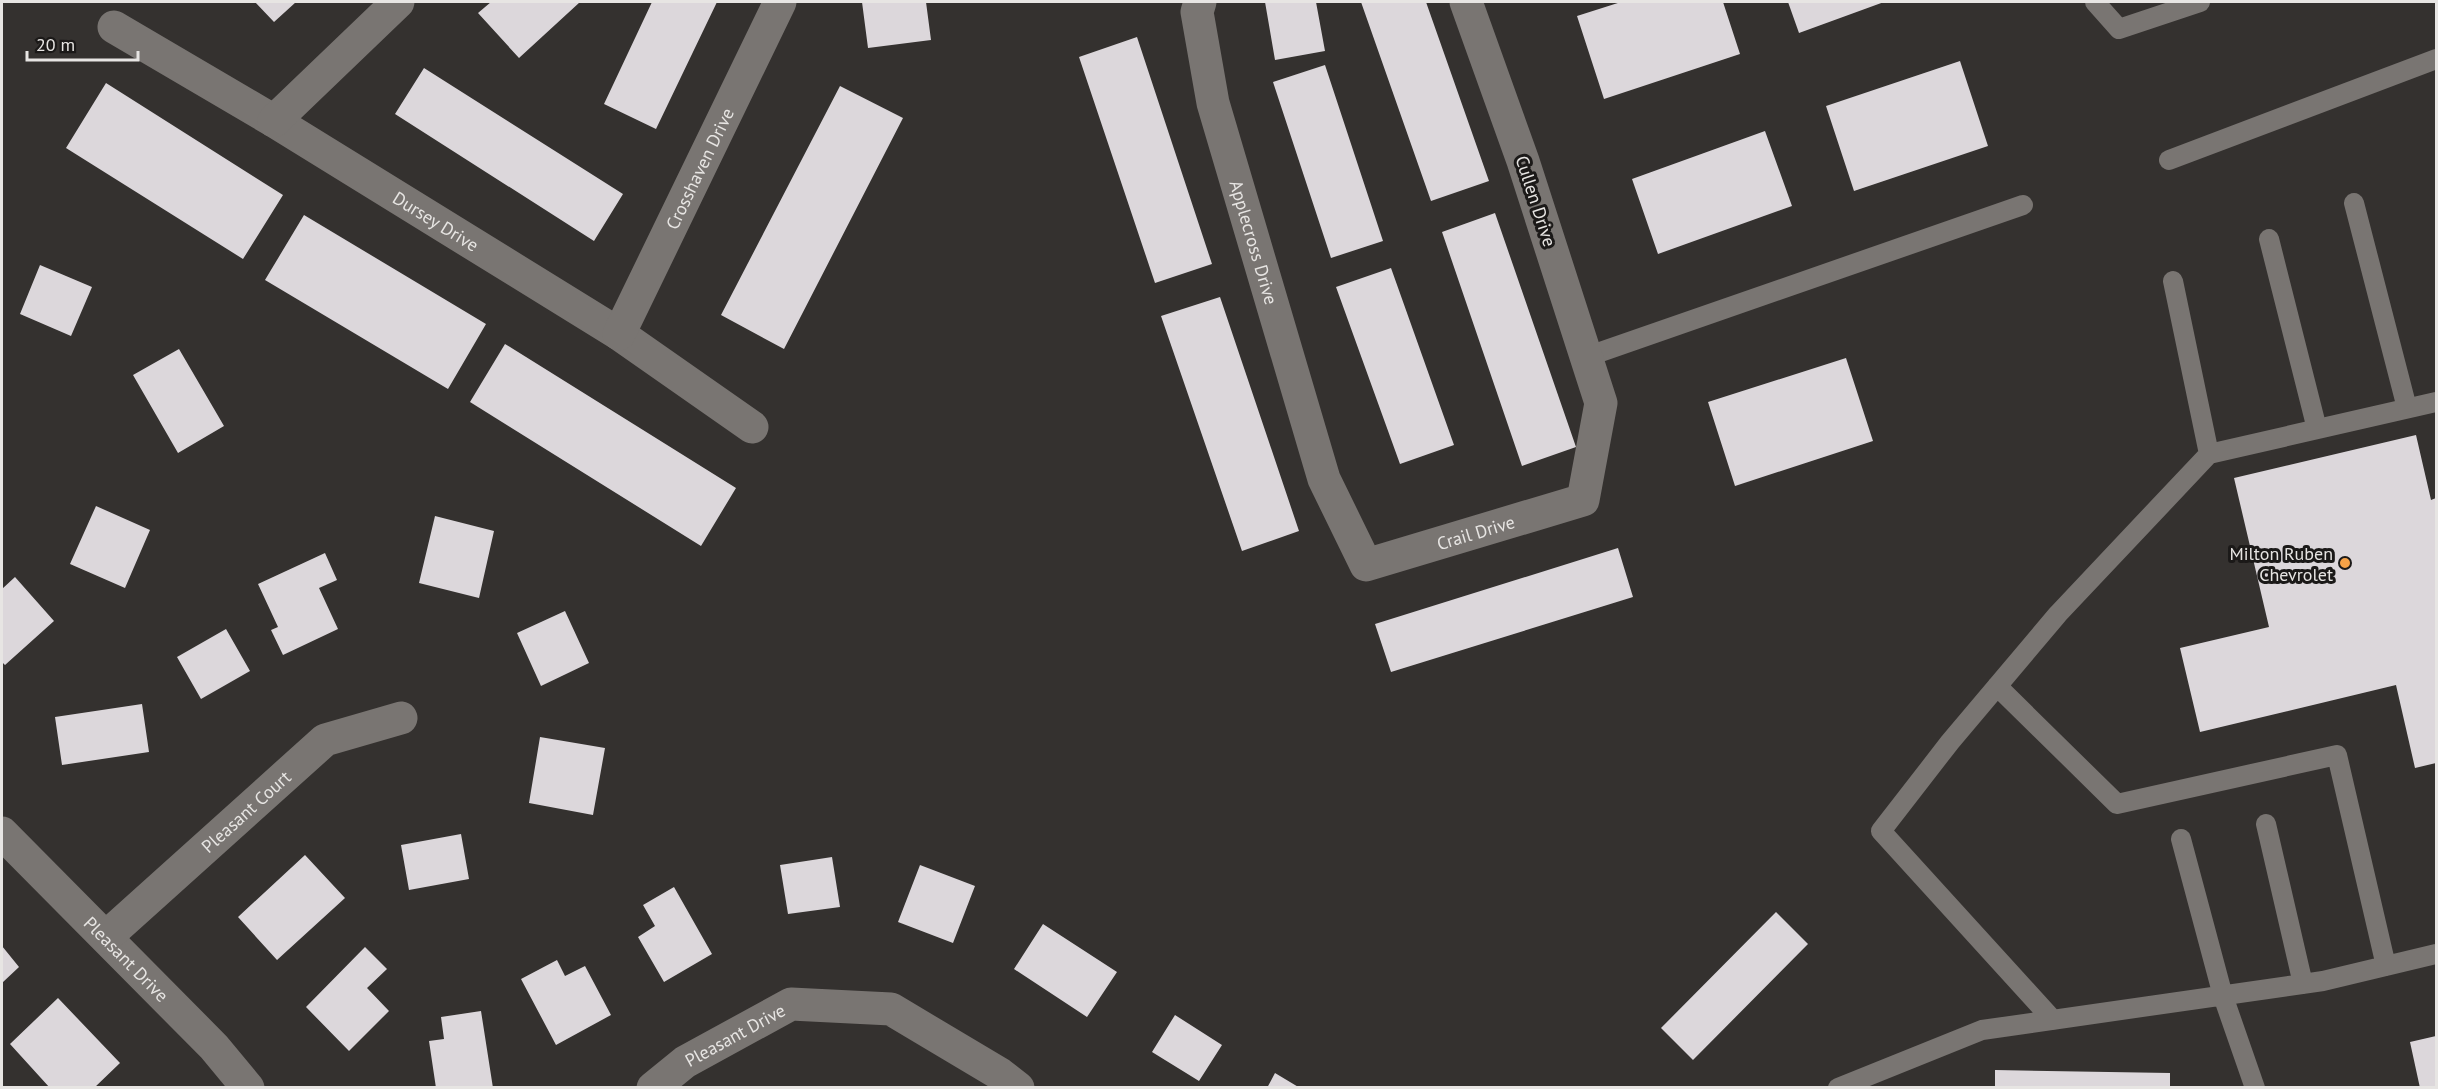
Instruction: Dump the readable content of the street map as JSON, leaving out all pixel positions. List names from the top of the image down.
{
  "streets": {
    "street": [
      "Crosshaven Drive",
      "Cullen Drive",
      "Dursey Drive",
      "Applecross Drive",
      "Crail Drive",
      "Pleasant Court",
      "Pleasant Drive"
    ]
  },
  "crossings": [
    ["Crosshaven Drive", "Dursey Drive"],
    ["Cullen Drive", "Crail Drive"],
    ["Applecross Drive", "Crail Drive"],
    ["Pleasant Court", "Pleasant Drive"]
  ],
  "places": ["Milton Ruben Chevrolet"],
  "scale_bar": "20 m"
}
